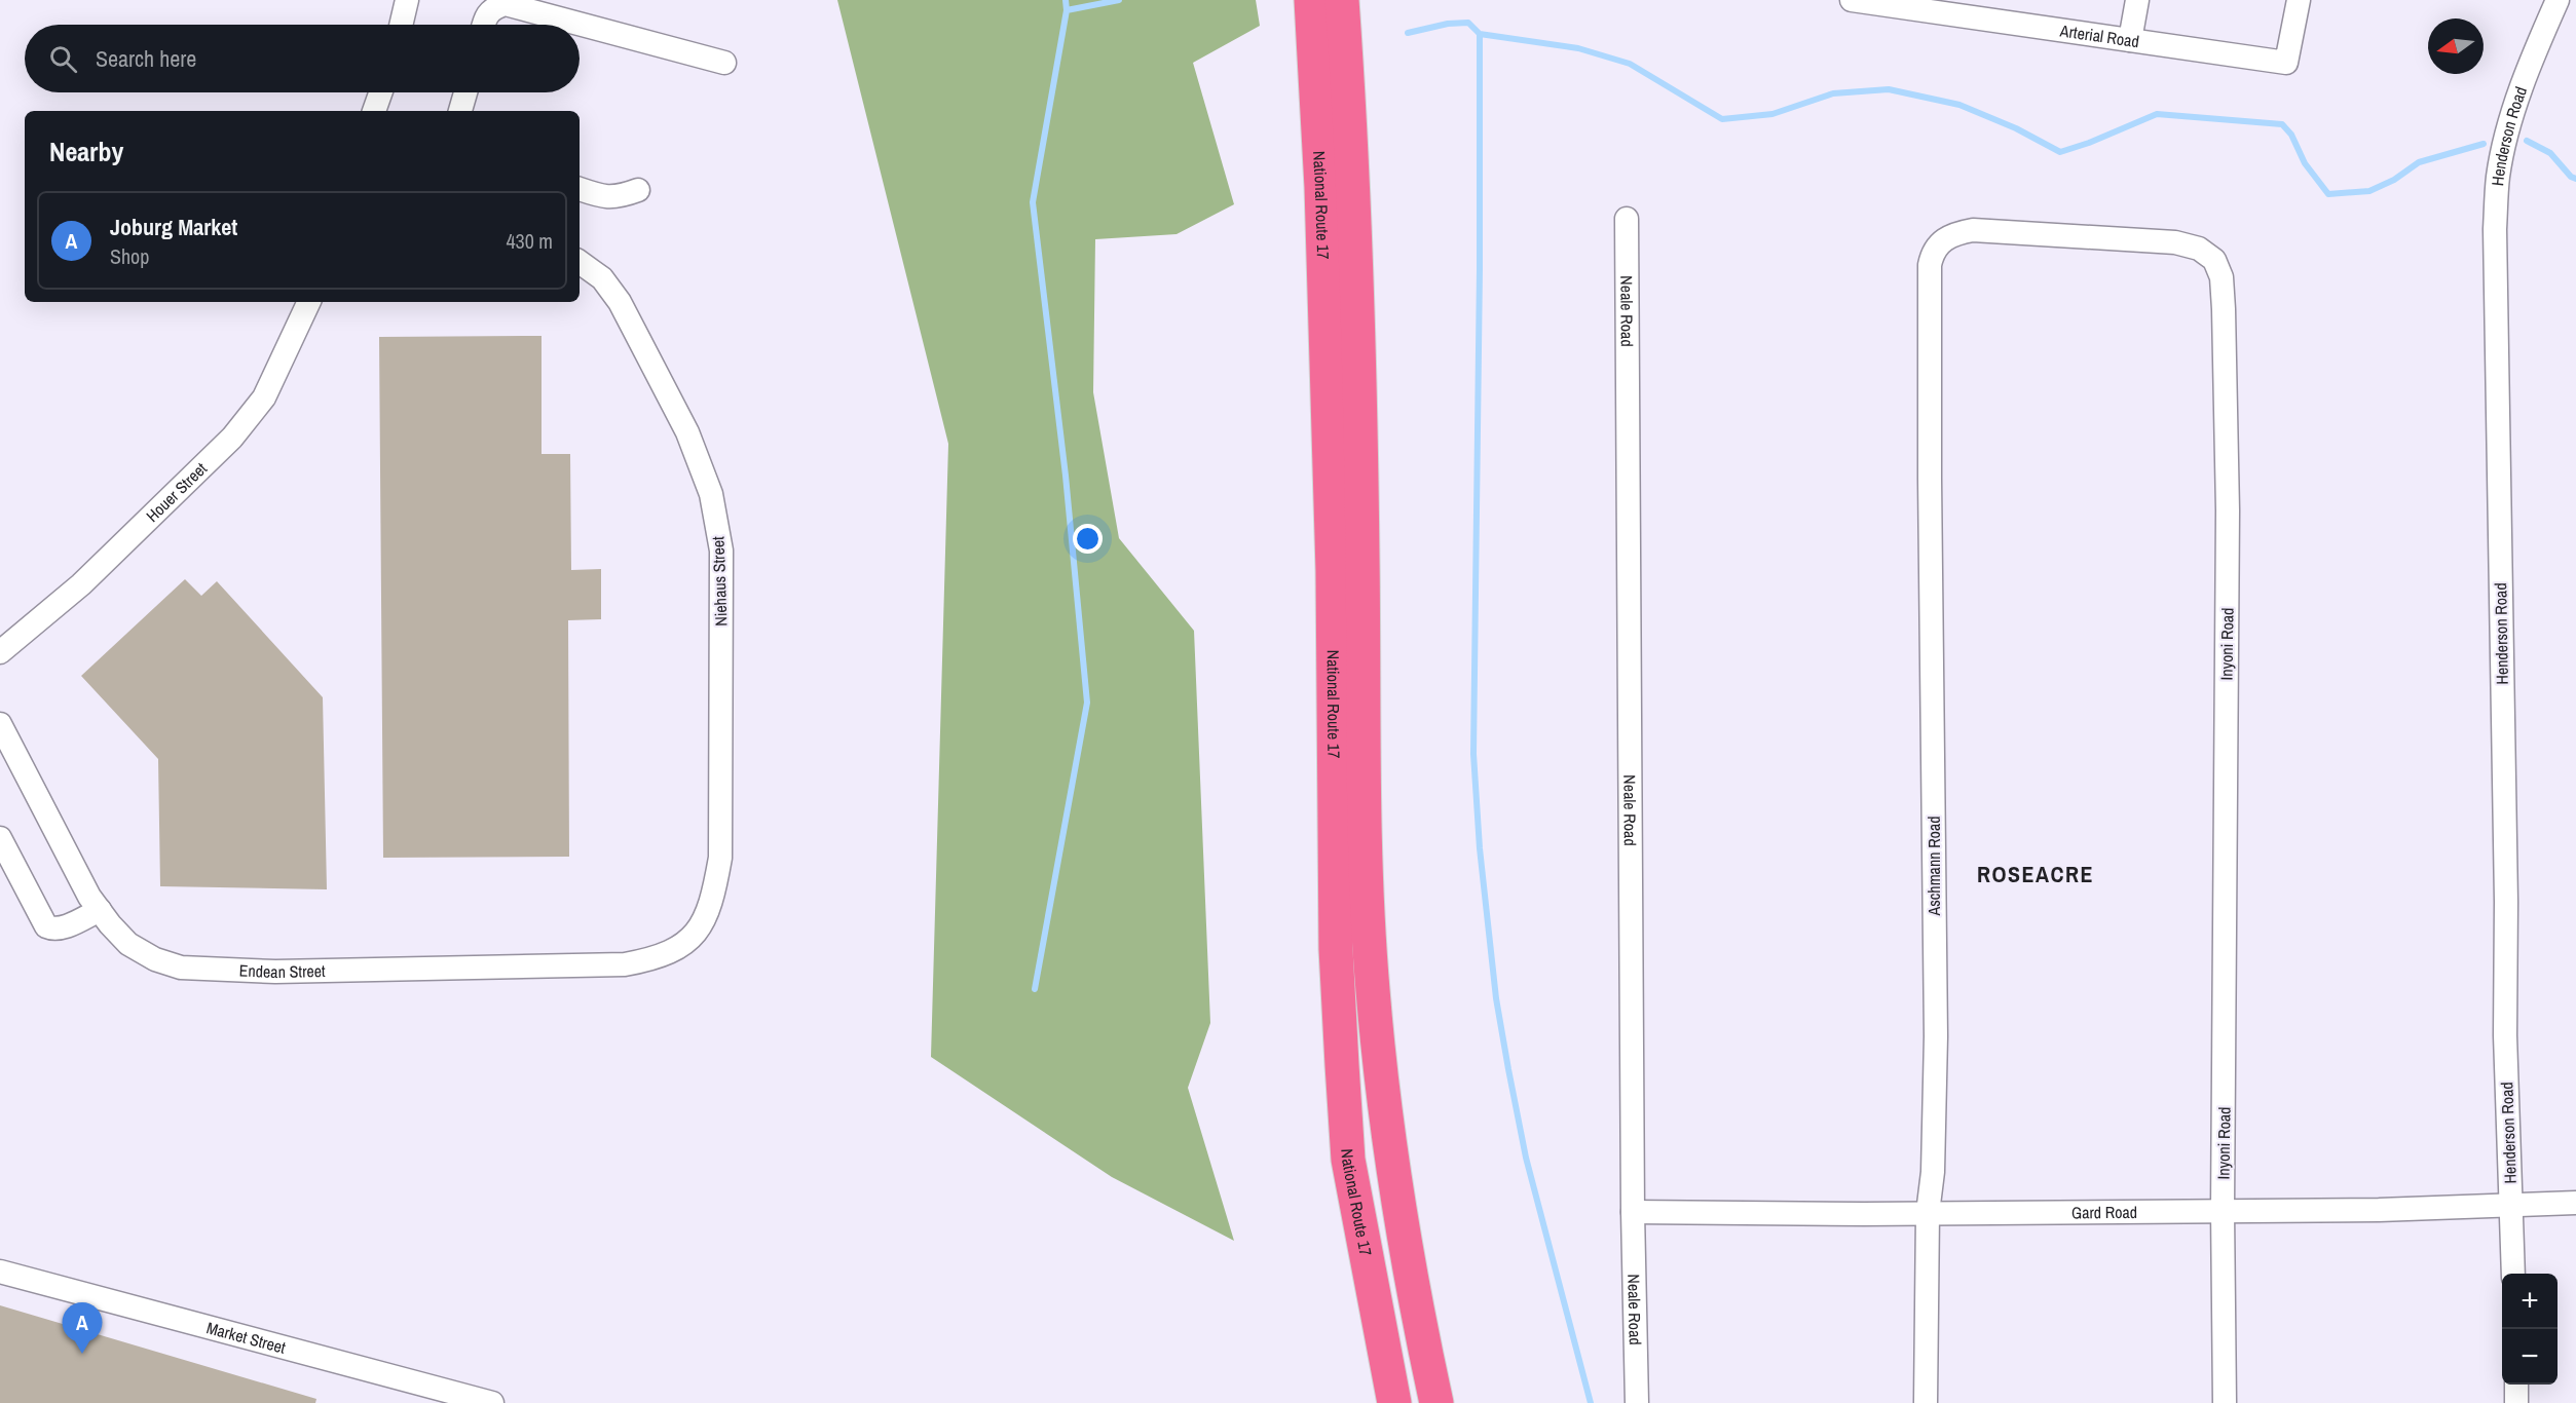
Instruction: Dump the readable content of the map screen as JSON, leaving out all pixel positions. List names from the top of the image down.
{
  "streets": {
    "highway": ["National Route 17"],
    "street": [
      "Arterial Road",
      "Henderson Road",
      "Neale Road",
      "Houer Street",
      "Niehaus Street",
      "Inyoni Road",
      "Aschmann Road",
      "Endean Street",
      "Gard Road",
      "Market Street"
    ]
  },
  "crossings": [
    ["Henderson Road", "Gard Road"],
    ["Neale Road", "Gard Road"],
    ["Niehaus Street", "Endean Street"],
    ["Inyoni Road", "Aschmann Road"],
    ["Inyoni Road", "Gard Road"],
    ["Aschmann Road", "Gard Road"]
  ],
  "districts": ["ROSEACRE"],
  "north": "left",
  "page": {
    "search": "Search here",
    "heading": "Nearby",
    "list": [
      {
        "mark": "A",
        "name": "Joburg Market",
        "note": "Shop",
        "value": "430 m"
      }
    ],
    "map_buttons": ["+", "−"],
    "pins": "A"
  }
}
